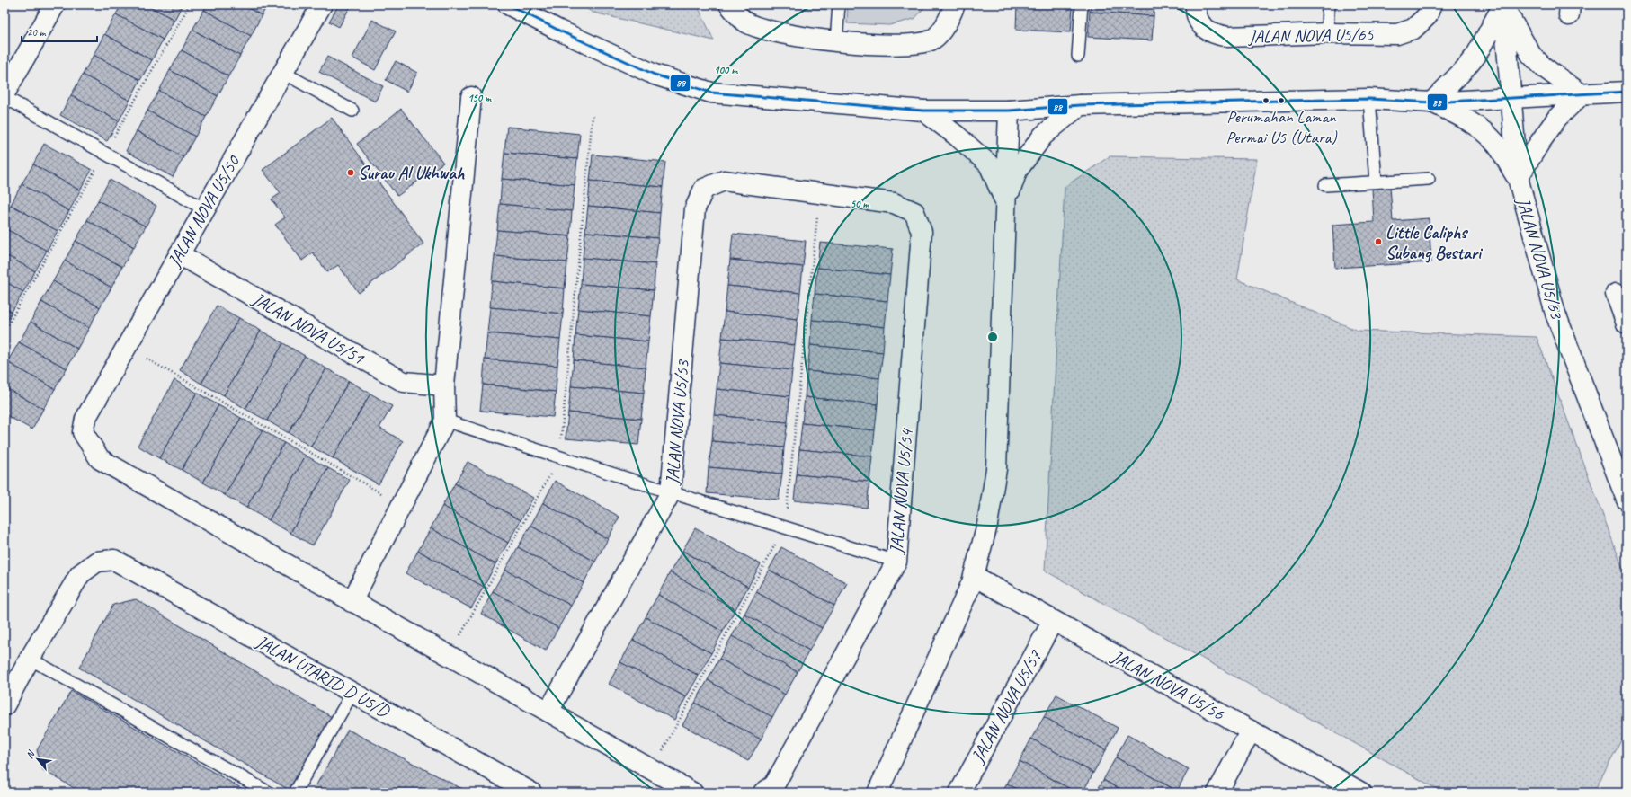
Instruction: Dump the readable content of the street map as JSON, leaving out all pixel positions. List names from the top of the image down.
{
  "streets": {
    "street": [
      "JALAN NOVA U5/65",
      "JALAN NOVA U5/50",
      "JALAN NOVA U5/63",
      "JALAN NOVA U5/51",
      "JALAN NOVA U5/53",
      "JALAN NOVA U5/54",
      "JALAN UTARID D U5/D",
      "JALAN NOVA U5/56",
      "JALAN NOVA U5/57"
    ]
  },
  "crossings": [
    ["JALAN NOVA U5/50", "JALAN NOVA U5/51"],
    ["JALAN NOVA U5/53", "JALAN NOVA U5/54"],
    ["JALAN NOVA U5/56", "JALAN NOVA U5/57"]
  ],
  "places": ["Perumahan Laman Permai U5 (Utara)", "Surau Al Ukhwah", "Little Caliphs Subang Bestari"],
  "lines": ["transit line 88"],
  "scale_bar": "20 m",
  "north": "top left",
  "rings": ["100 m", "150 m", "50 m"]
}
